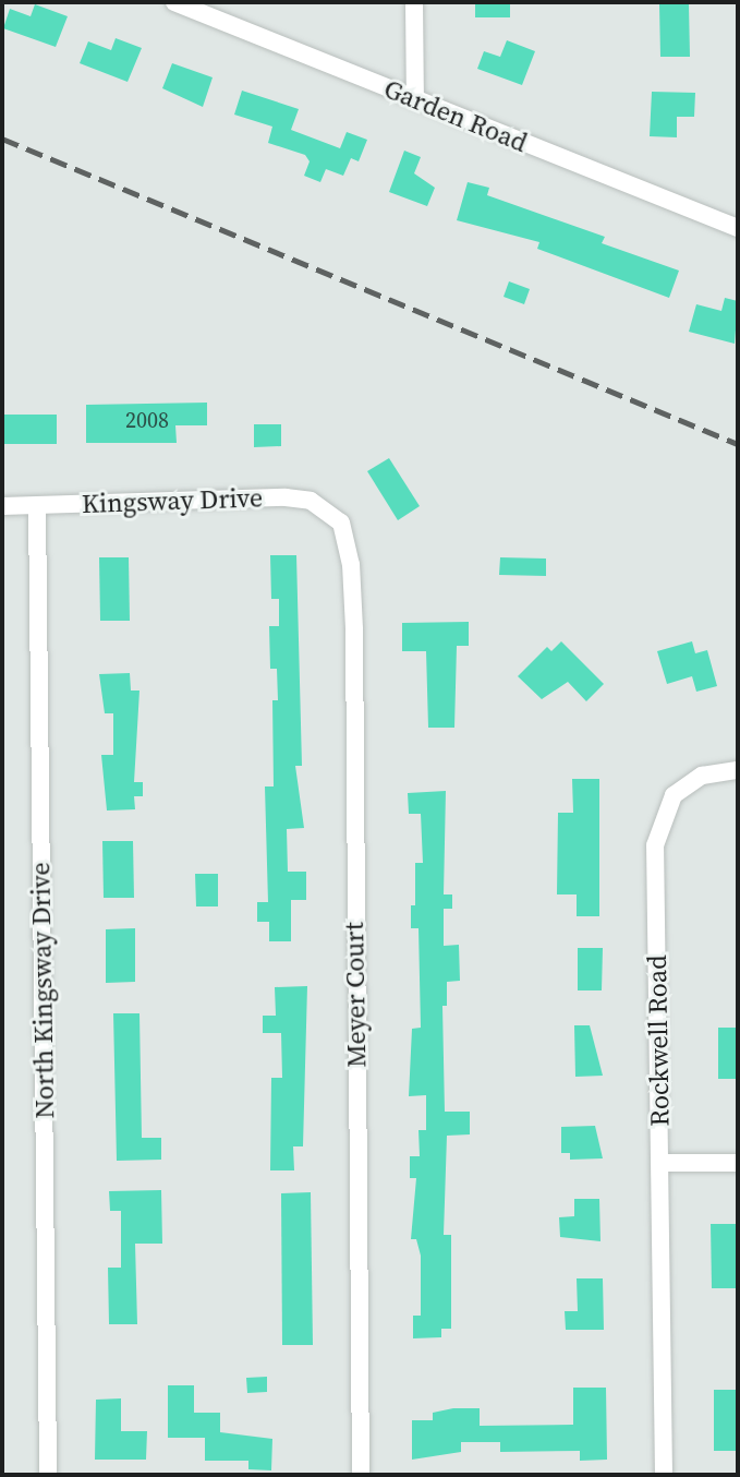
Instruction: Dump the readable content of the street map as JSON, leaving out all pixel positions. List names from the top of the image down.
{
  "streets": {
    "street": [
      "Garden Road",
      "Kingsway Drive",
      "North Kingsway Drive",
      "Meyer Court",
      "Rockwell Road"
    ]
  },
  "crossings": [
    ["Kingsway Drive", "North Kingsway Drive"],
    ["Kingsway Drive", "Meyer Court"]
  ],
  "house_numbers": ["2008"]
}
